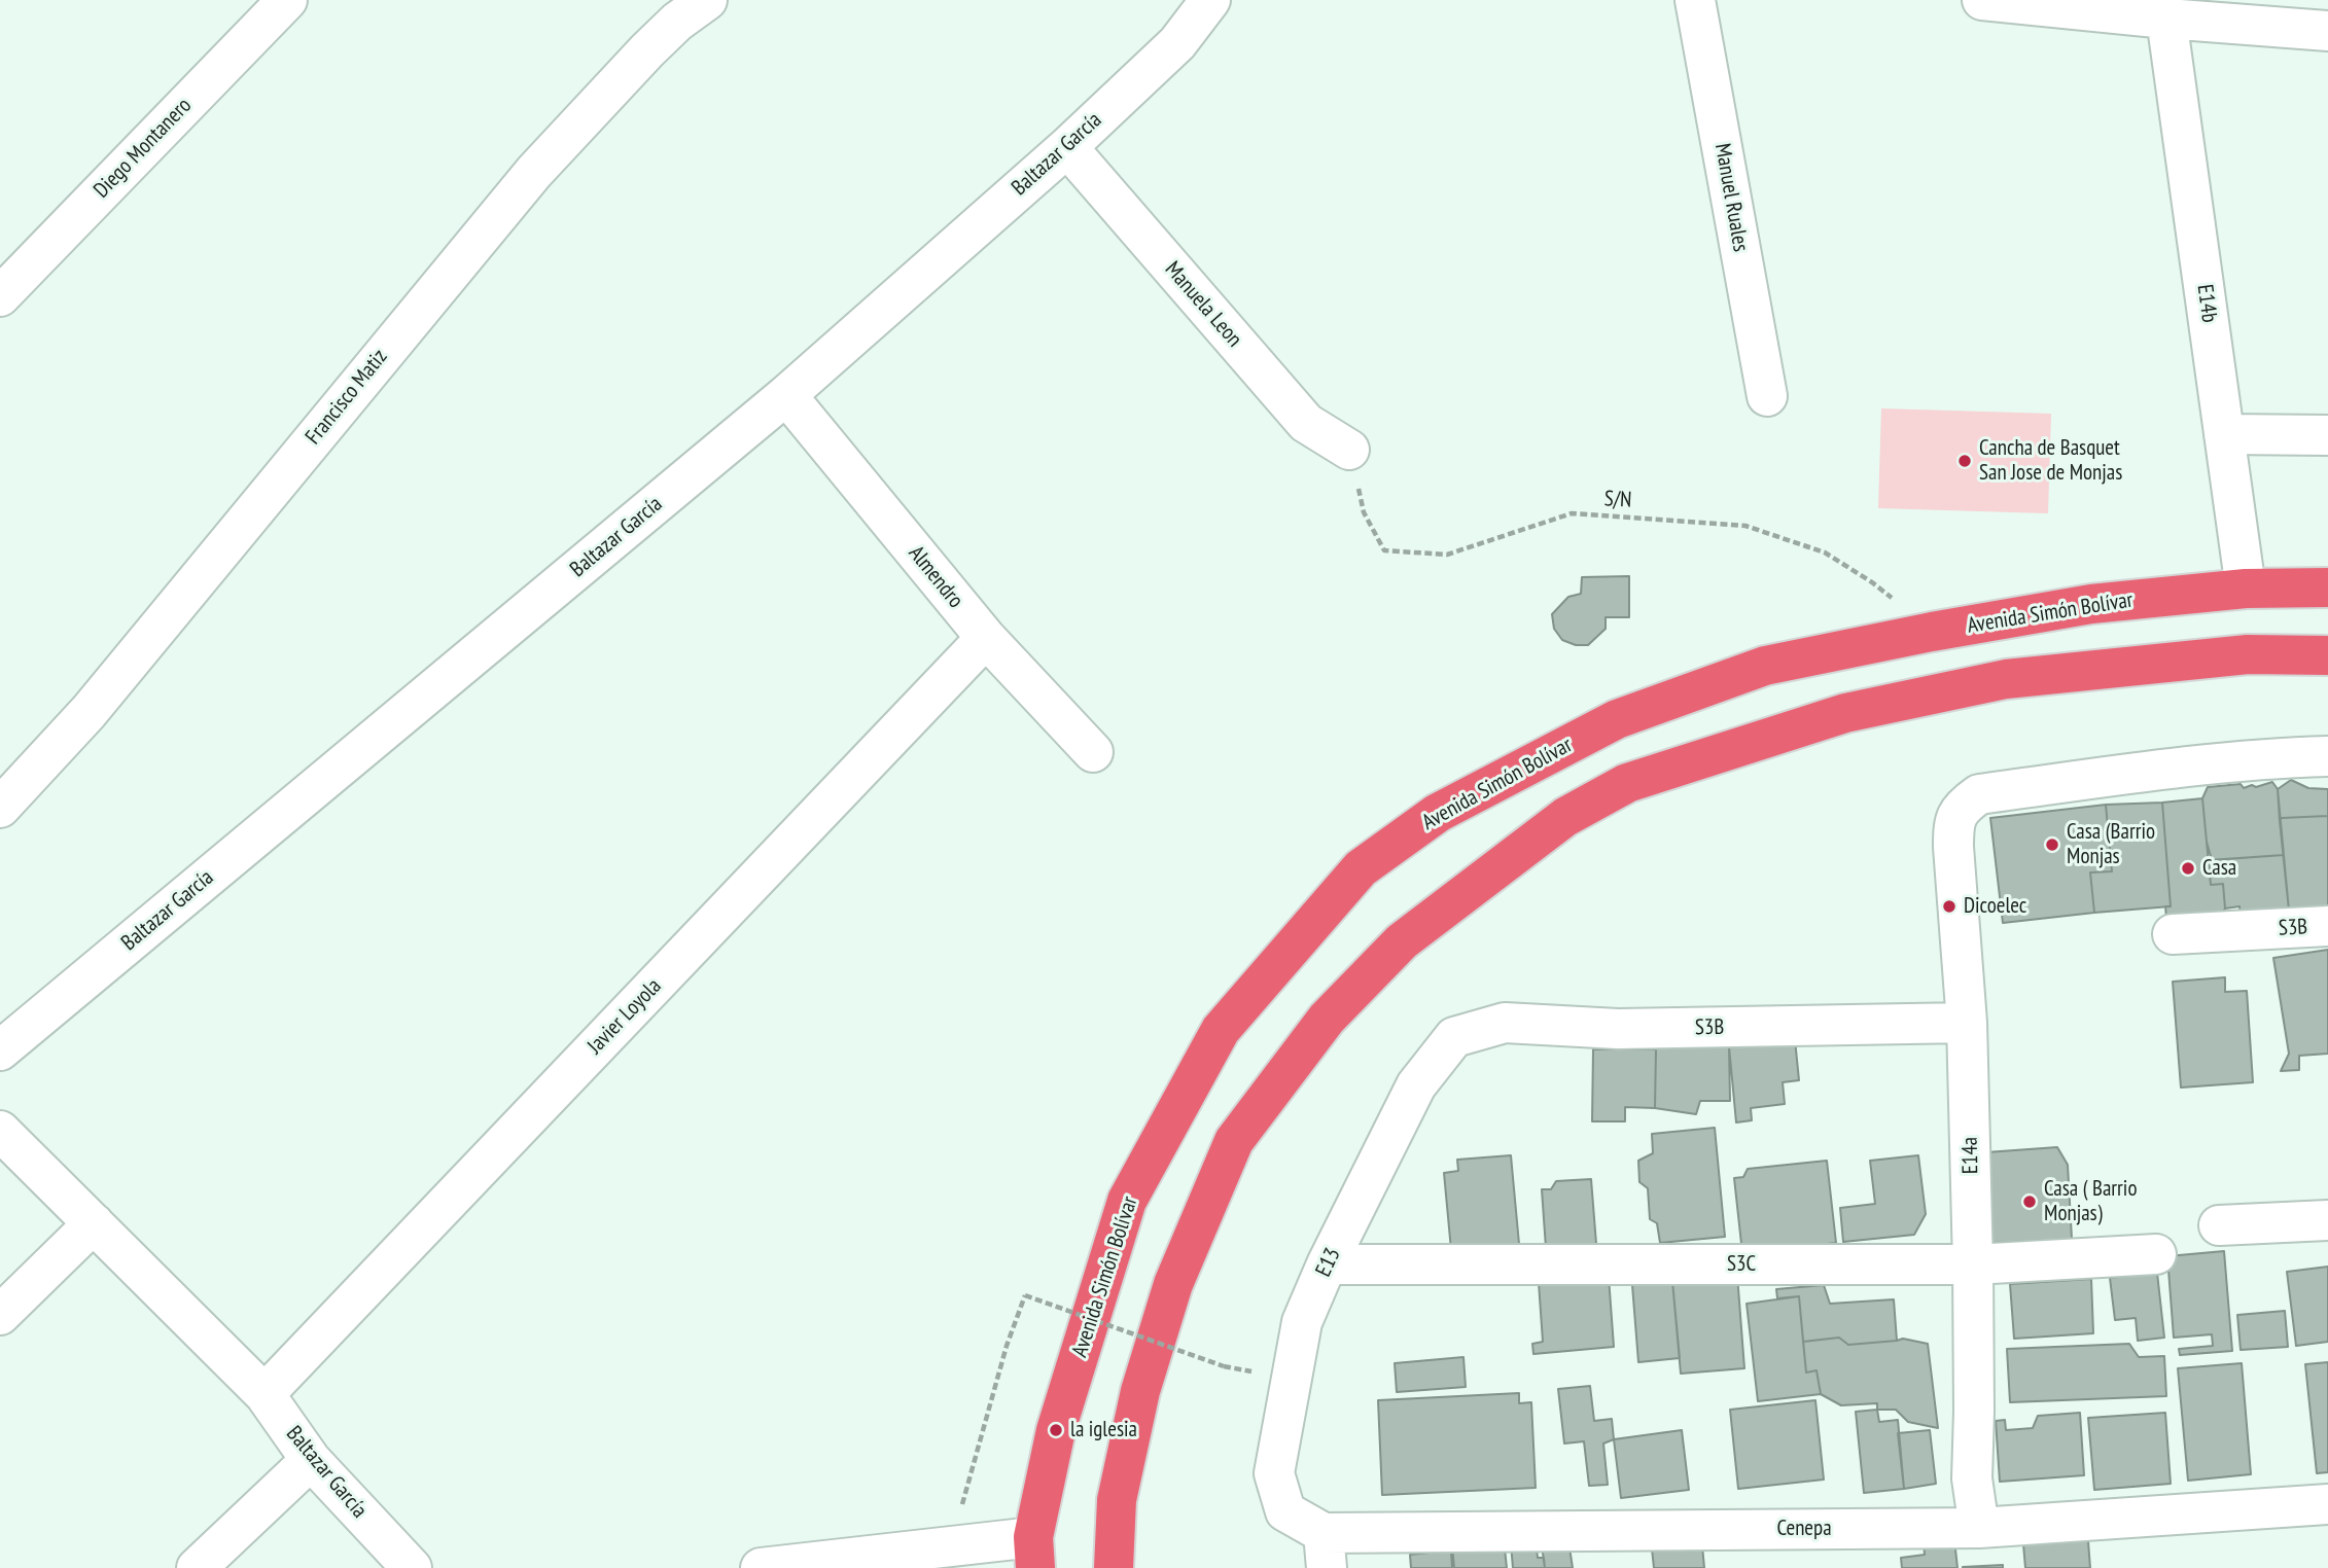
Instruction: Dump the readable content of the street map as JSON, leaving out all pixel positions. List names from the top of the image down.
{
  "streets": {
    "highway": ["Avenida Simón Bolívar"],
    "street": [
      "Diego Montanero",
      "Baltazar García",
      "Manuel Ruales",
      "E14b",
      "Manuela Leon",
      "Francisco Matiz",
      "Almendro",
      "S3B",
      "Javier Loyola",
      "E14a",
      "E13",
      "S3C",
      "Cenepa"
    ],
    "path": ["S/N"]
  },
  "crossings": [
    ["Baltazar García", "Manuela Leon"],
    ["Baltazar García", "Almendro"],
    ["Baltazar García", "Javier Loyola"],
    ["E14b", "Avenida Simón Bolívar"],
    ["Manuela Leon", "S/N"],
    ["S/N", "Avenida Simón Bolívar"],
    ["Almendro", "Javier Loyola"],
    ["S3B", "E14a"],
    ["S3B", "E13"],
    ["E14a", "S3C"],
    ["E14a", "Cenepa"],
    ["E13", "S3C"],
    ["E13", "Cenepa"]
  ],
  "places": [
    "Cancha de Basquet San Jose de Monjas",
    "Casa (Barrio Monjas",
    "Casa",
    "Dicoelec",
    "Casa ( Barrio Monjas)",
    "la iglesia"
  ]
}
